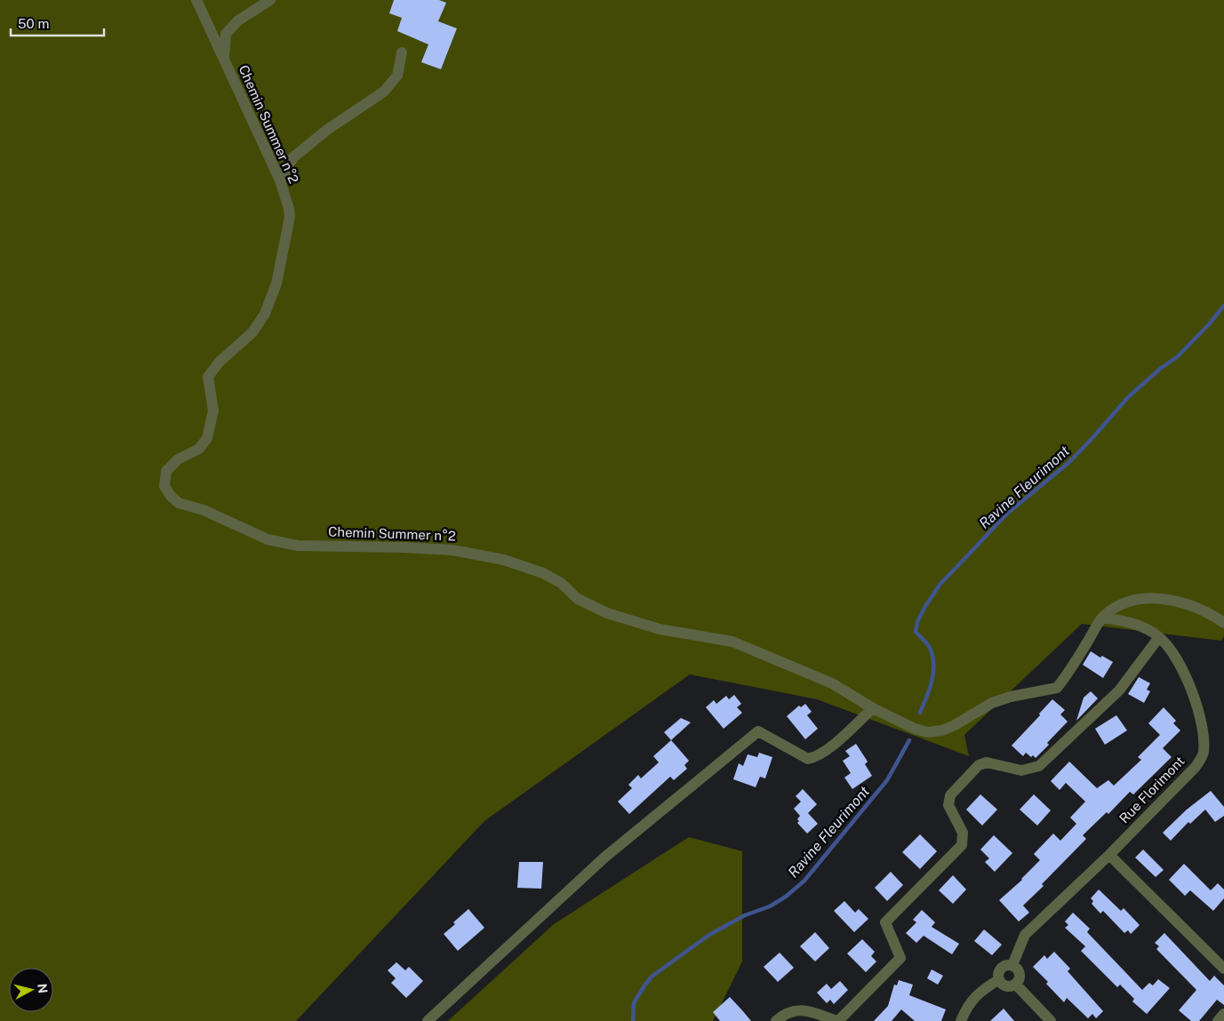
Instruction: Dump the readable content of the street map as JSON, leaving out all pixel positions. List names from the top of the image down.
{
  "streets": {
    "street": ["Chemin Summer n°2", "Rue Florimont"]
  },
  "crossings": [
    ["Chemin Summer n°2", "Rue Florimont"]
  ],
  "water": ["Ravine Fleurimont"],
  "scale_bar": "50 m",
  "north": "right"
}
